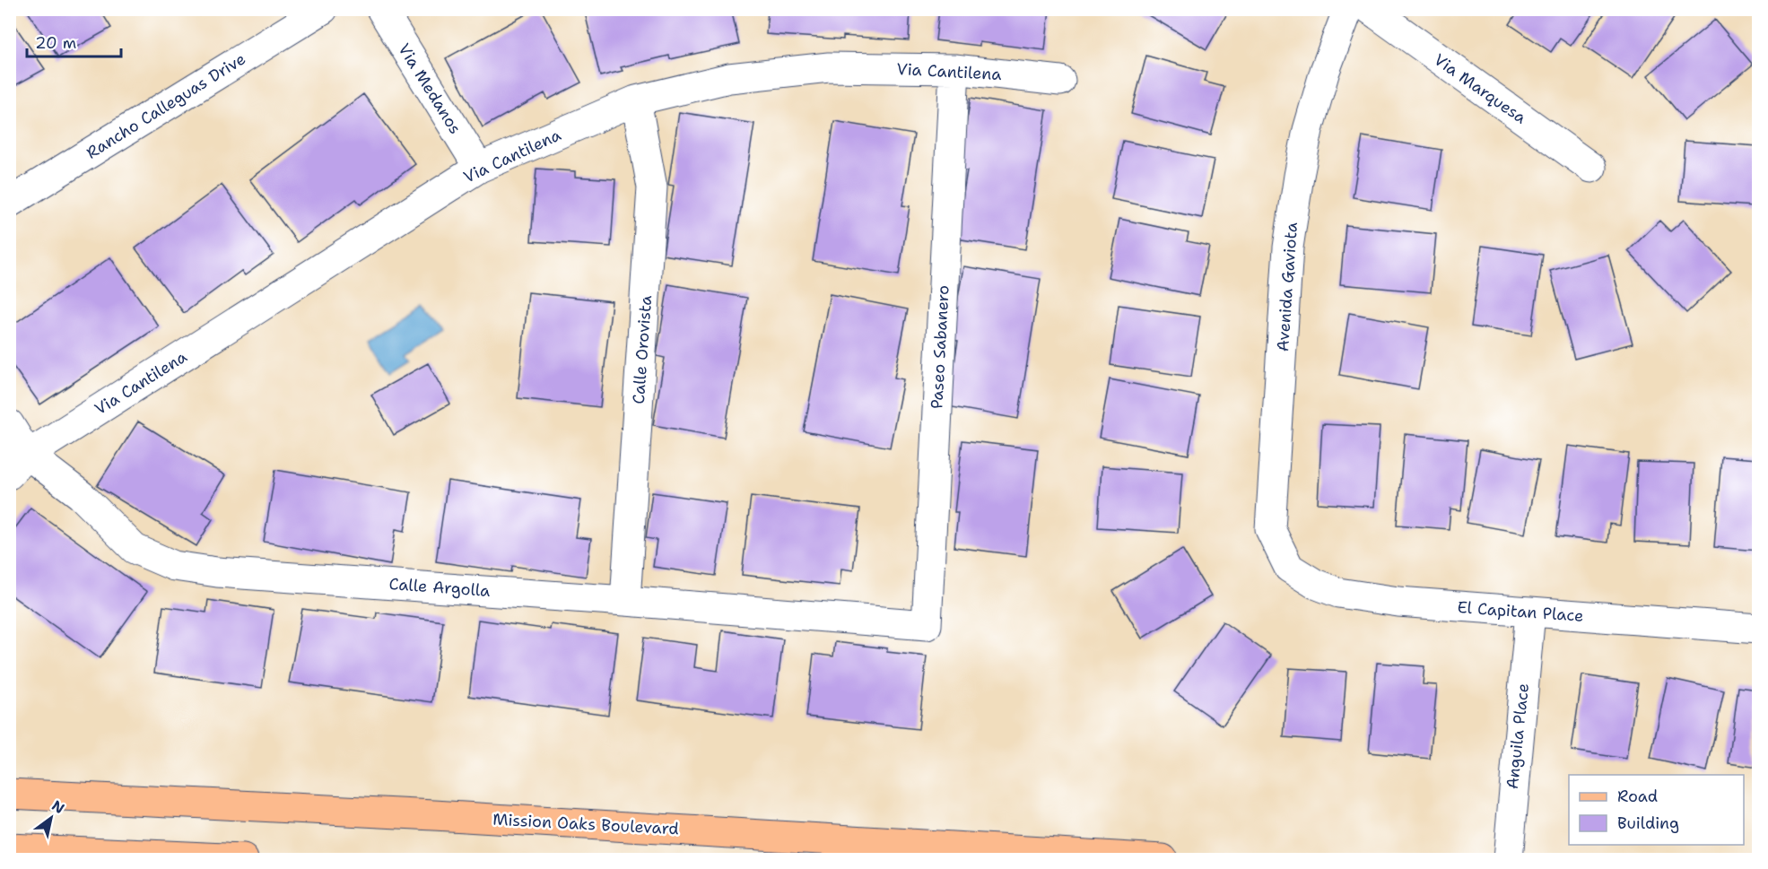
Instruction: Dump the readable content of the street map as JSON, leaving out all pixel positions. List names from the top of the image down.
{
  "streets": {
    "main road": ["Mission Oaks Boulevard"],
    "street": [
      "Via Cantilena",
      "Via Medanos",
      "Via Marquesa",
      "Rancho Calleguas Drive",
      "Avenida Gaviota",
      "Paseo Sabanero",
      "Calle Orovista",
      "Calle Argolla",
      "El Capitan Place",
      "Anguila Place"
    ]
  },
  "crossings": [
    ["Via Cantilena", "Via Medanos"],
    ["Via Cantilena", "Paseo Sabanero"],
    ["Via Cantilena", "Calle Orovista"],
    ["Via Cantilena", "Calle Argolla"],
    ["Avenida Gaviota", "El Capitan Place"],
    ["Paseo Sabanero", "Calle Argolla"],
    ["Calle Orovista", "Calle Argolla"],
    ["El Capitan Place", "Anguila Place"]
  ],
  "legend": ["Road", "Building"],
  "scale_bar": "20 m",
  "north": "top right"
}
